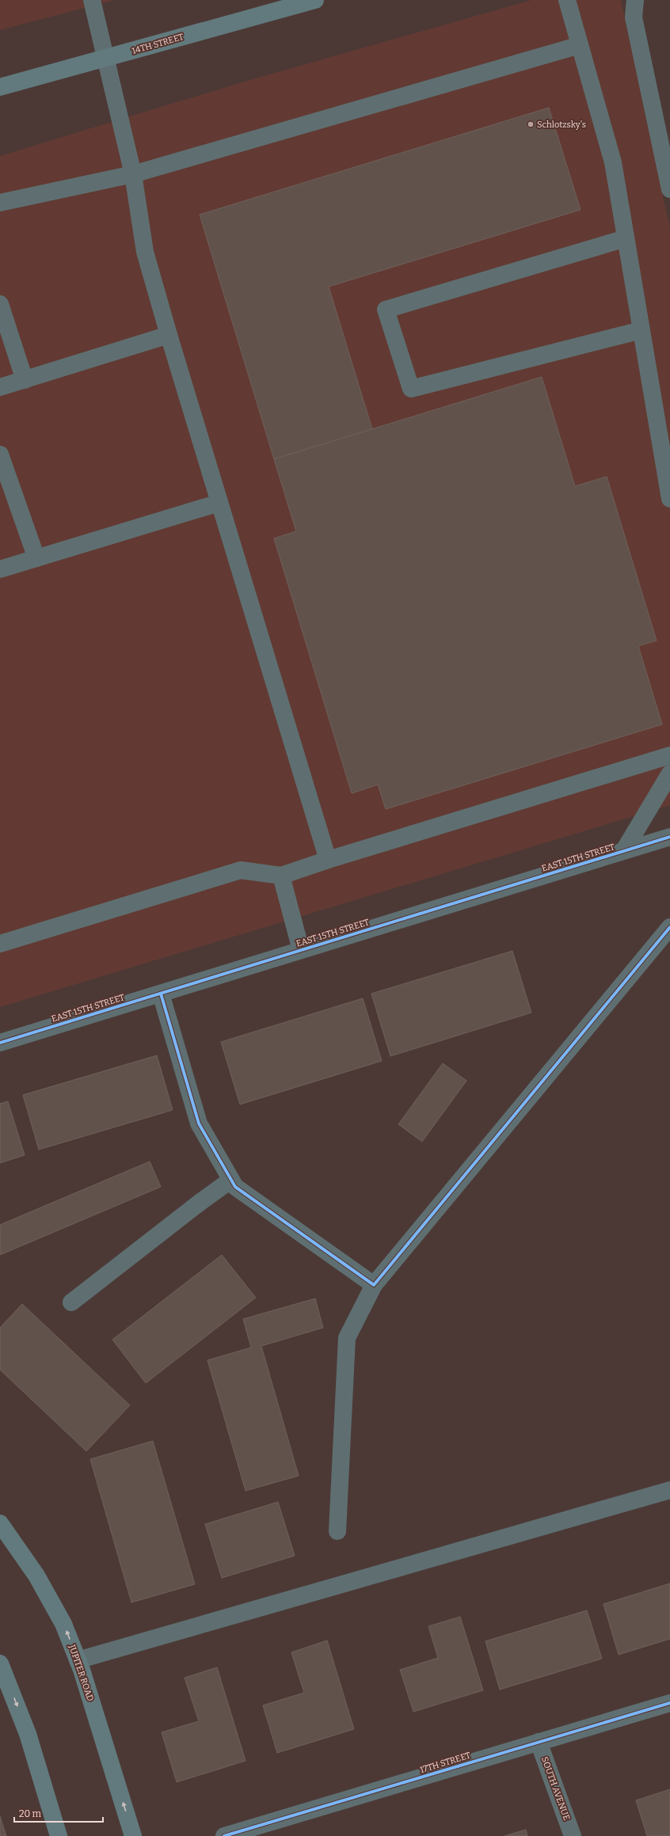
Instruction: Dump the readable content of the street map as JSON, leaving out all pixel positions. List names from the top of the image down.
{
  "streets": {
    "main road": ["14TH STREET", "JUPITER ROAD"],
    "street": ["EAST 15TH STREET", "17TH STREET", "SOUTH AVENUE"]
  },
  "crossings": [
    ["17TH STREET", "SOUTH AVENUE"]
  ],
  "places": ["Schlotzsky's"],
  "scale_bar": "20 m"
}
